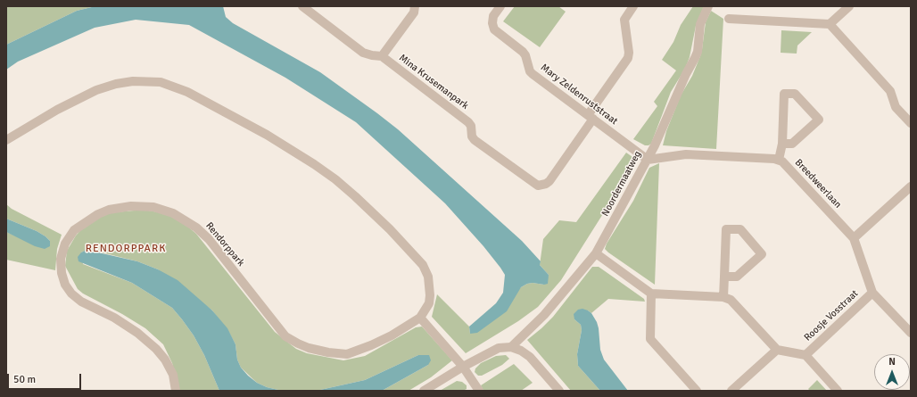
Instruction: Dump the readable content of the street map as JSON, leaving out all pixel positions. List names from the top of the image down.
{
  "streets": {
    "street": [
      "Mina Krusemanpark",
      "Mary Zeldenruststraat",
      "Noordermaatweg",
      "Breedweerlaan",
      "Rendorppark",
      "Roosje Vosstraat"
    ]
  },
  "crossings": [
    ["Mina Krusemanpark", "Mary Zeldenruststraat"],
    ["Mary Zeldenruststraat", "Noordermaatweg"],
    ["Mary Zeldenruststraat", "Breedweerlaan"],
    ["Noordermaatweg", "Breedweerlaan"],
    ["Breedweerlaan", "Roosje Vosstraat"]
  ],
  "districts": ["RENDORPPARK"],
  "scale_bar": "50 m",
  "north": "top"
}
